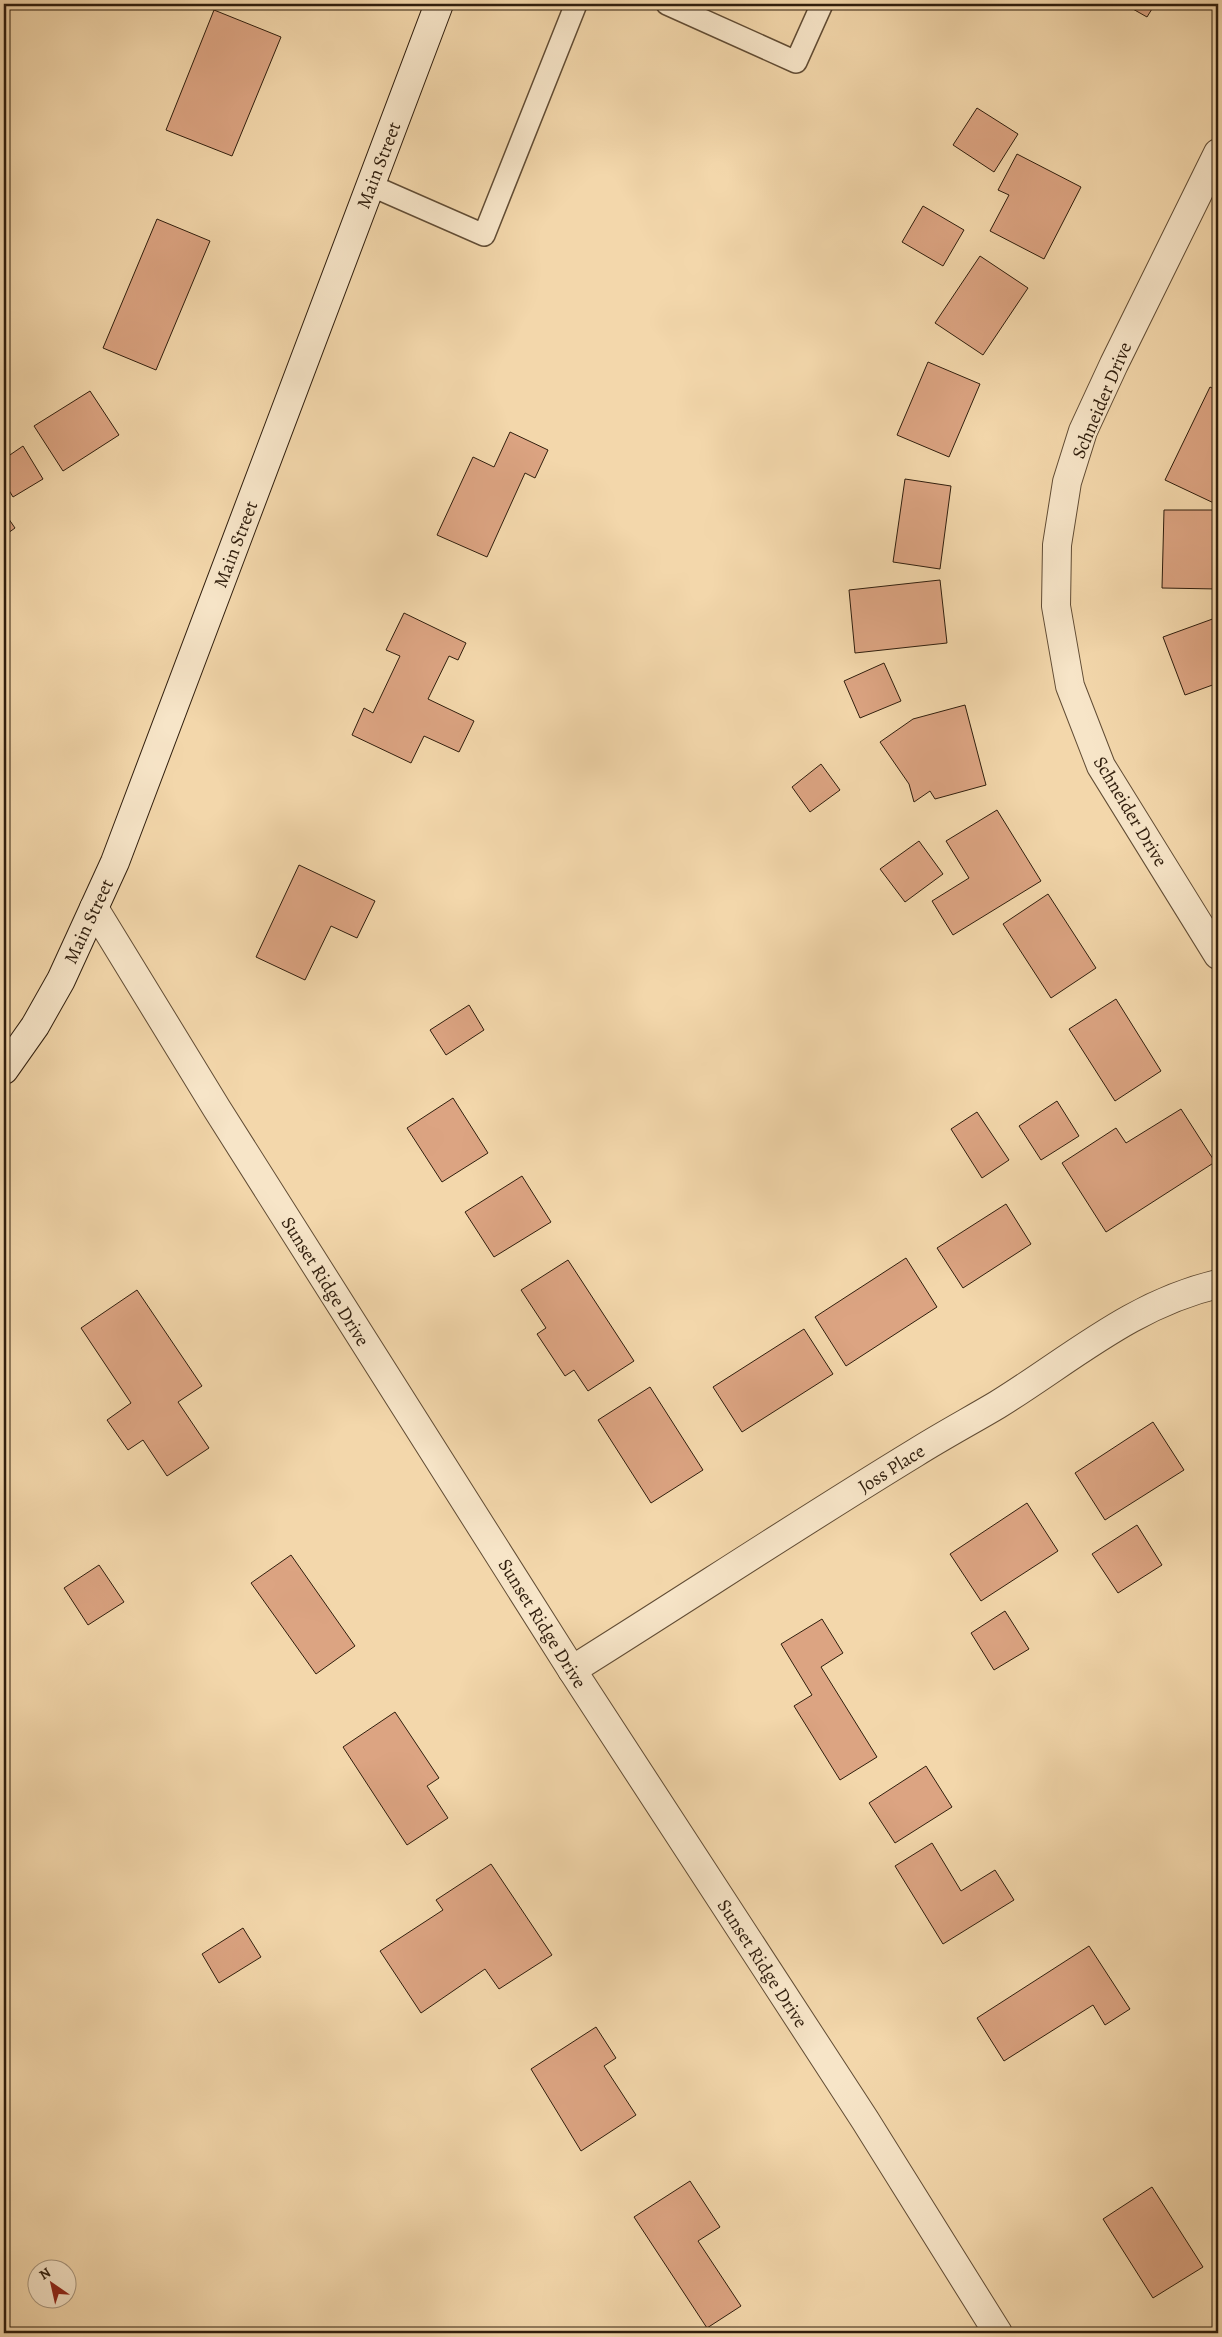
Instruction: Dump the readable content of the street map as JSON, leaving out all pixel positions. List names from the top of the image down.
{
  "streets": {
    "street": [
      "Main Street",
      "Schneider Drive",
      "Sunset Ridge Drive",
      "Joss Place"
    ]
  },
  "crossings": [
    ["Main Street", "Sunset Ridge Drive"],
    ["Sunset Ridge Drive", "Joss Place"]
  ],
  "north": "top left"
}
